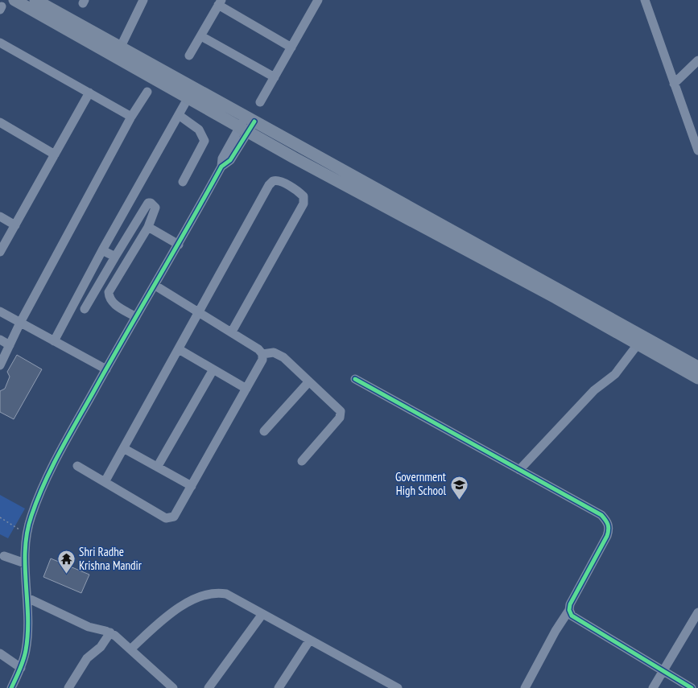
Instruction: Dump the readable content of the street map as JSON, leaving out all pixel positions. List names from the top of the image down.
{
  "places": {
    "school or university": ["Government High School"],
    "temple": ["Shri Radhe Krishna Mandir"]
  }
}
